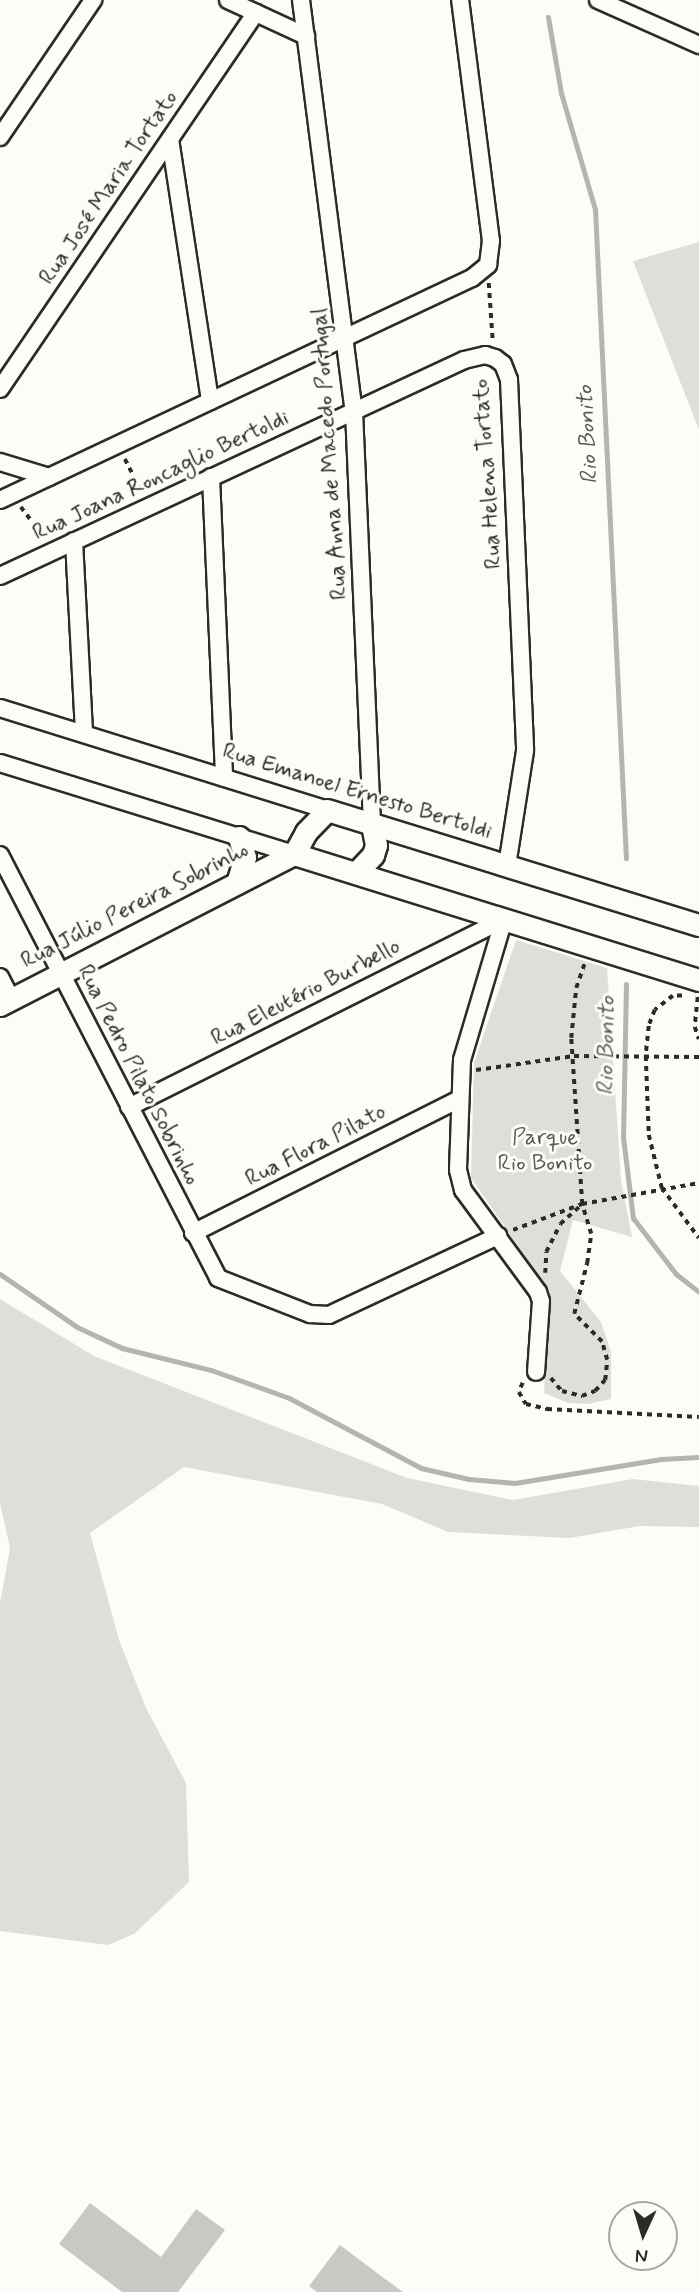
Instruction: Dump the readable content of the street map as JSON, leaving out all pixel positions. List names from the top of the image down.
{
  "streets": {
    "main road": ["Rua Emanoel Ernesto Bertoldi", "Rua Júlio Pereira Sobrinho"],
    "street": [
      "Rua José Maria Tortato",
      "Rua Anna de Macedo Portugal",
      "Rua Helena Tortato",
      "Rua Joana Roncaglio Bertoldi",
      "Rua Eleutério Burbello",
      "Rua Pedro Pilato Sobrinho",
      "Rua Flora Pilato"
    ]
  },
  "crossings": [
    ["Rua Anna de Macedo Portugal", "Rua Joana Roncaglio Bertoldi"],
    ["Rua Anna de Macedo Portugal", "Rua Emanoel Ernesto Bertoldi"],
    ["Rua Helena Tortato", "Rua Joana Roncaglio Bertoldi"],
    ["Rua Helena Tortato", "Rua Emanoel Ernesto Bertoldi"],
    ["Rua Júlio Pereira Sobrinho", "Rua Pedro Pilato Sobrinho"],
    ["Rua Eleutério Burbello", "Rua Pedro Pilato Sobrinho"],
    ["Rua Pedro Pilato Sobrinho", "Rua Flora Pilato"]
  ],
  "water": ["Rio Bonito"],
  "parks": ["Parque Rio Bonito"],
  "north": "bottom"
}
